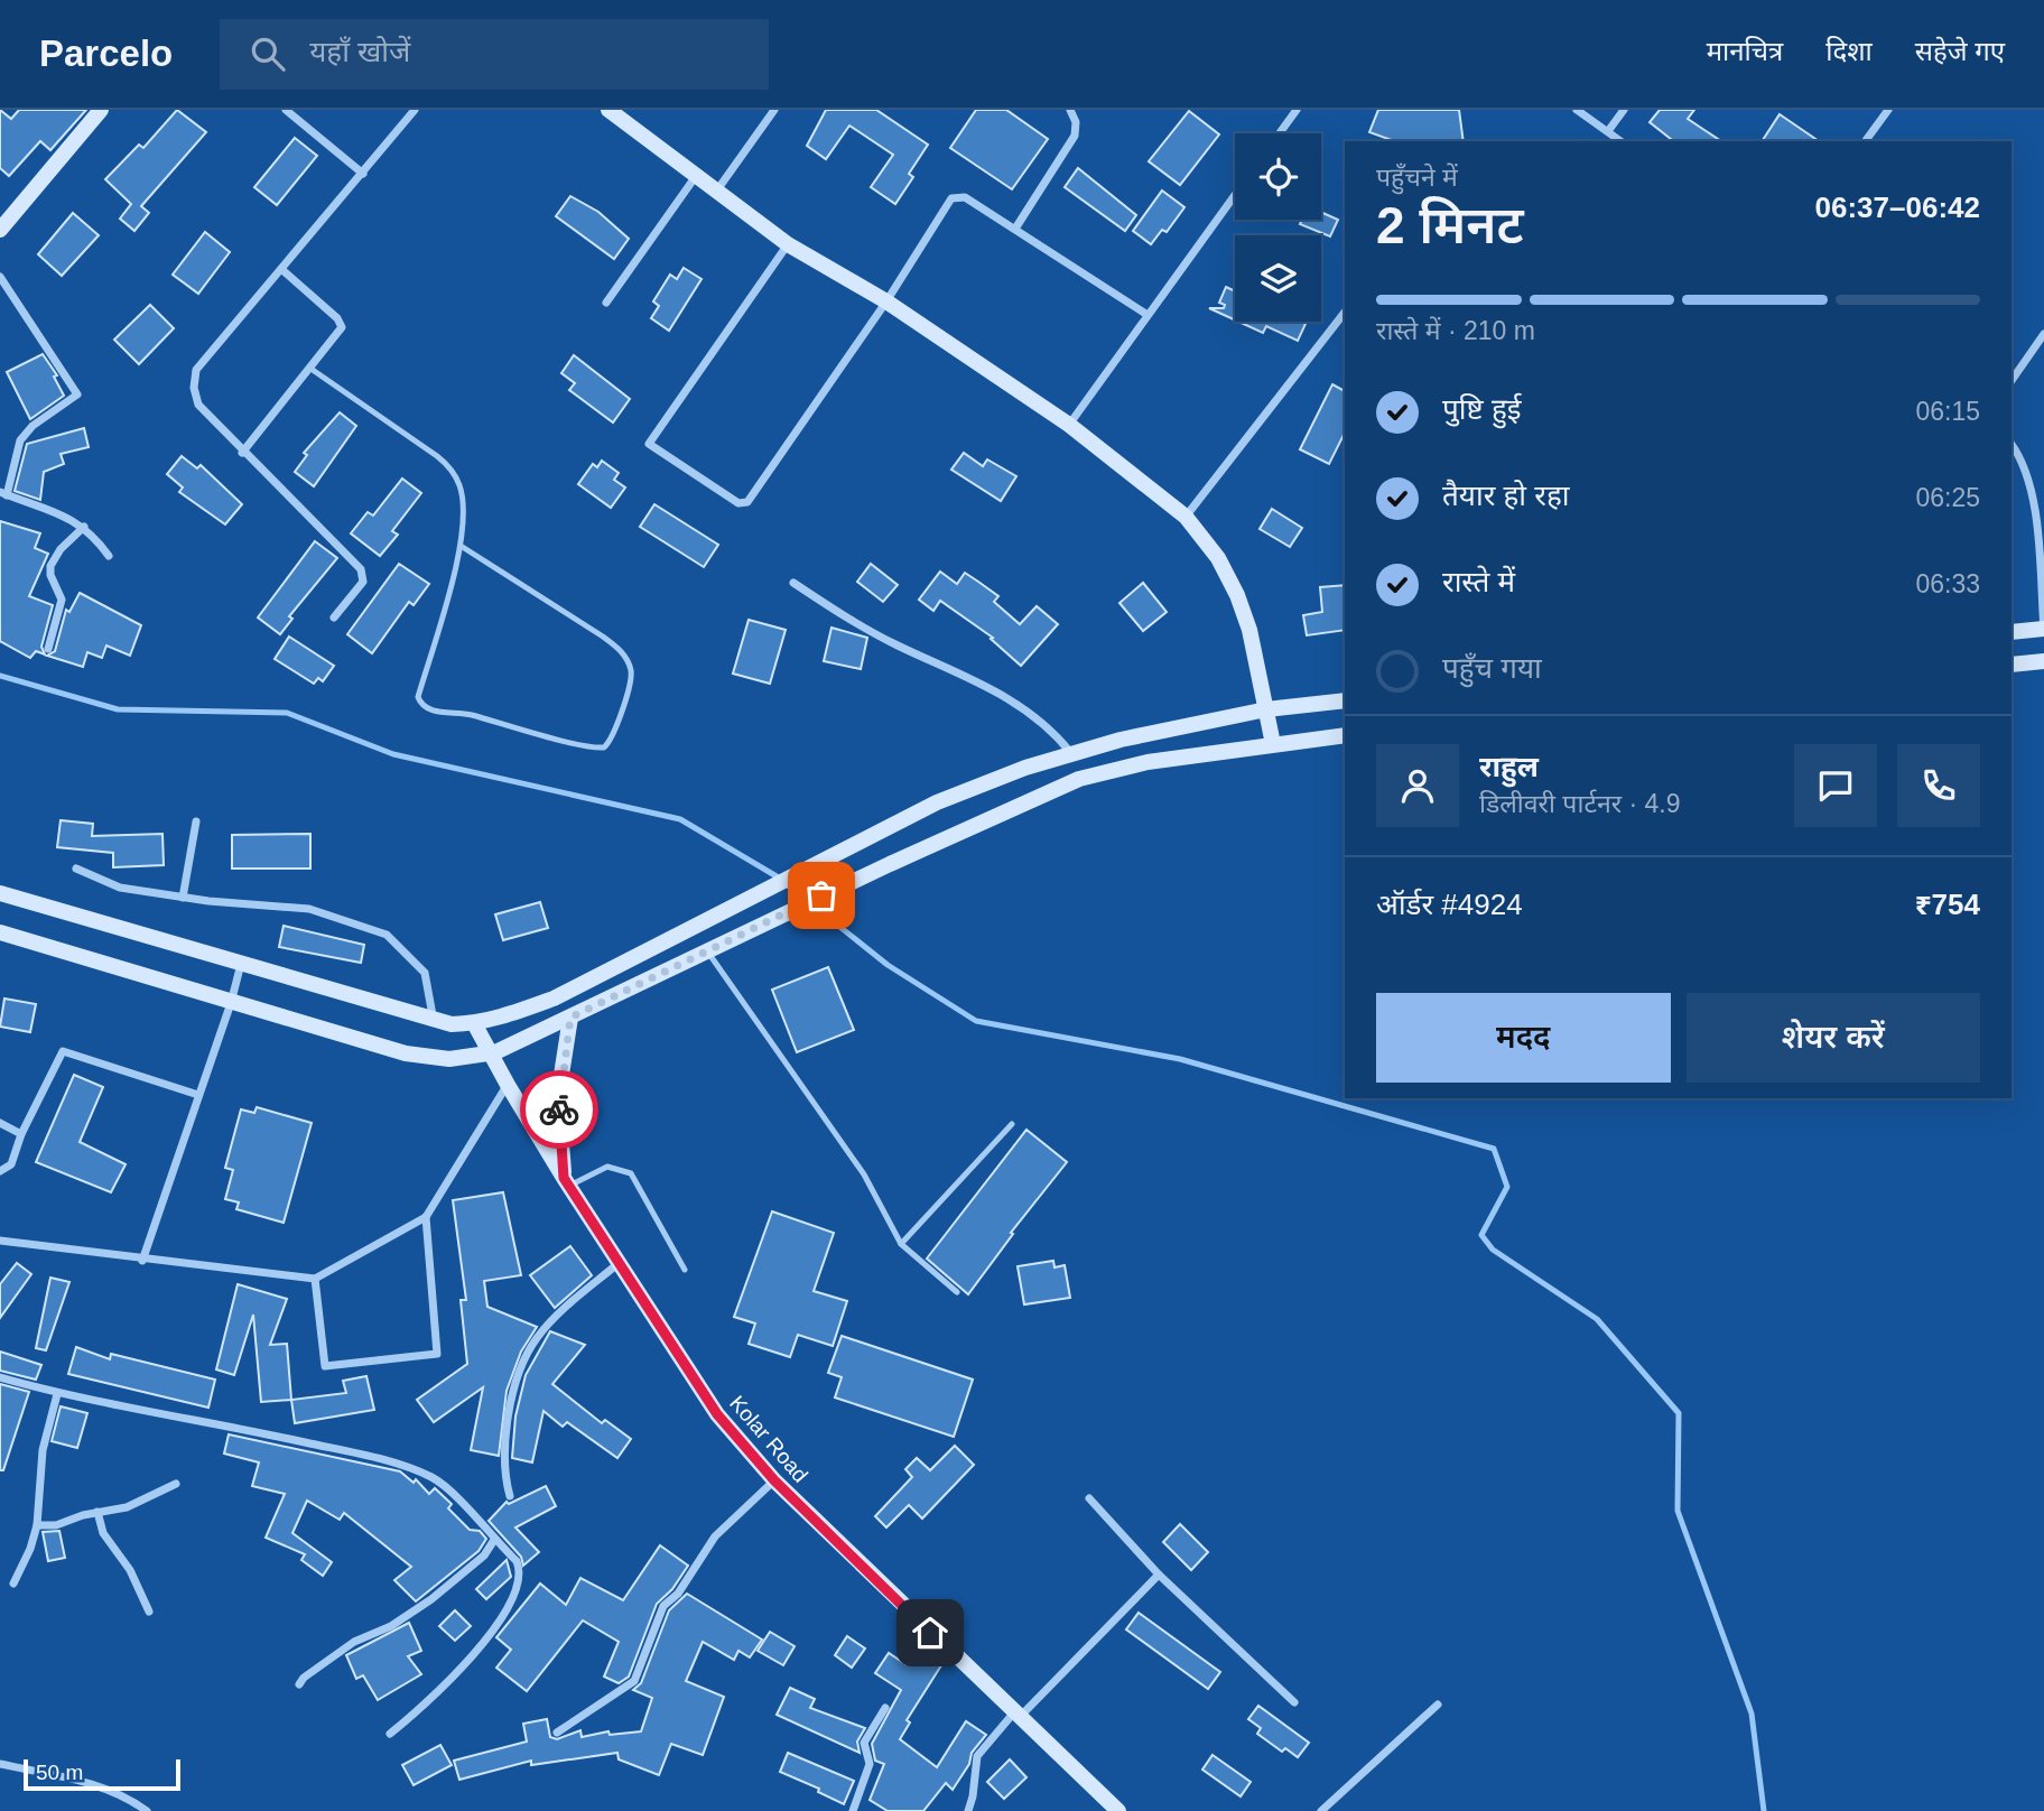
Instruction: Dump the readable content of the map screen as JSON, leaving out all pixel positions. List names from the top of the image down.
{
  "streets": {
    "main road": ["Kolar Road"]
  },
  "scale_bar": "50 m",
  "page": {
    "header": "Parcelo",
    "search": "यहाँ खोजें",
    "nav": ["मानचित्र", "दिशा", "सहेजे गए"],
    "heading": ["2 मिनट", "पहुँचने में", "06:37–06:42"],
    "panel": [
      "राहुल",
      "डिलीवरी पार्टनर · 4.9",
      "ऑर्डर #4924",
      "₹754"
    ],
    "bar": "रास्ते में · 210 m",
    "list": [
      ["पुष्टि हुई", "06:15"],
      ["तैयार हो रहा", "06:25"],
      ["रास्ते में", "06:33"],
      "पहुँच गया"
    ],
    "buttons": ["मदद", "शेयर करें"],
    "scale": "50 m"
  }
}
